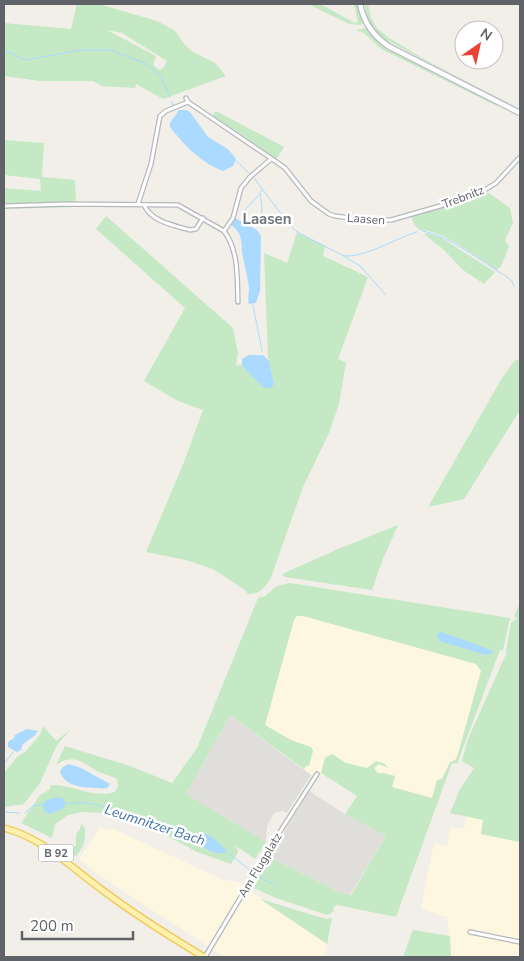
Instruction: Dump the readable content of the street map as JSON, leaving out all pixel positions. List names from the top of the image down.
{
  "streets": {
    "main road": ["B 92"],
    "street": ["Trebnitz", "Laasen", "Am Flugplatz"]
  },
  "crossings": [
    ["Trebnitz", "Laasen"],
    ["B 92", "Am Flugplatz"]
  ],
  "districts": ["Laasen"],
  "water": ["Leumnitzer Bach"],
  "scale_bar": "200 m",
  "north": "top right"
}
